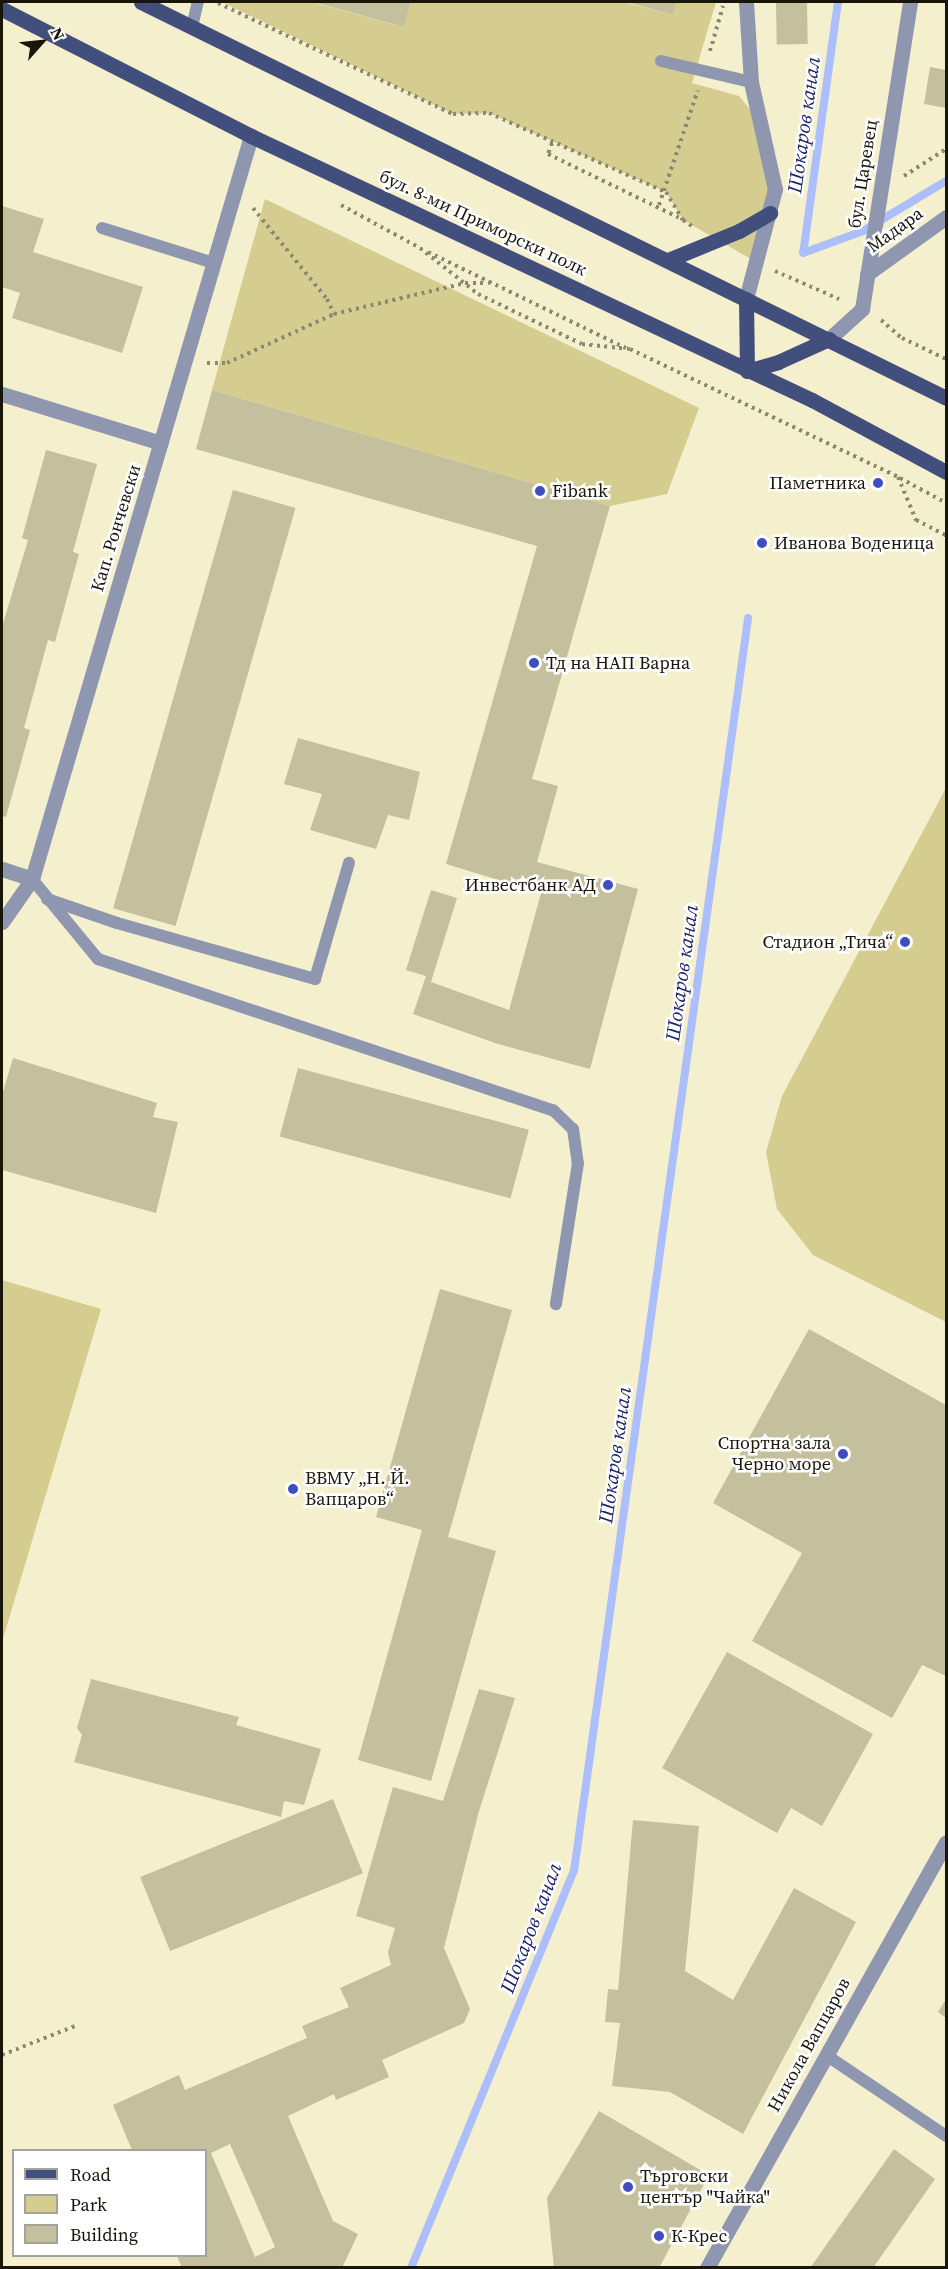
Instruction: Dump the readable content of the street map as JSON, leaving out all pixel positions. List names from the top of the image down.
{
  "streets": {
    "main road": ["бул. 8-ми Приморски полк"],
    "street": [
      "бул. Царевец",
      "Мадара",
      "Кап. Рончевски",
      "Никола Вапцаров"
    ]
  },
  "crossings": [
    ["бул. Царевец", "Мадара"],
    ["бул. 8-ми Приморски полк", "Кап. Рончевски"]
  ],
  "water": ["Шокаров канал"],
  "places": [
    "Паметника",
    "Fibank",
    "Иванова Воденица",
    "Тд на НАП Варна",
    "Инвестбанк АД",
    "Стадион „Тича“",
    "Спортна зала Черно море",
    "ВВМУ „Н. Й. Вапцаров“",
    "Търговски център \"Чайка\"",
    "К-Крес"
  ],
  "legend": ["Road", "Park", "Building"],
  "north": "top right"
}
